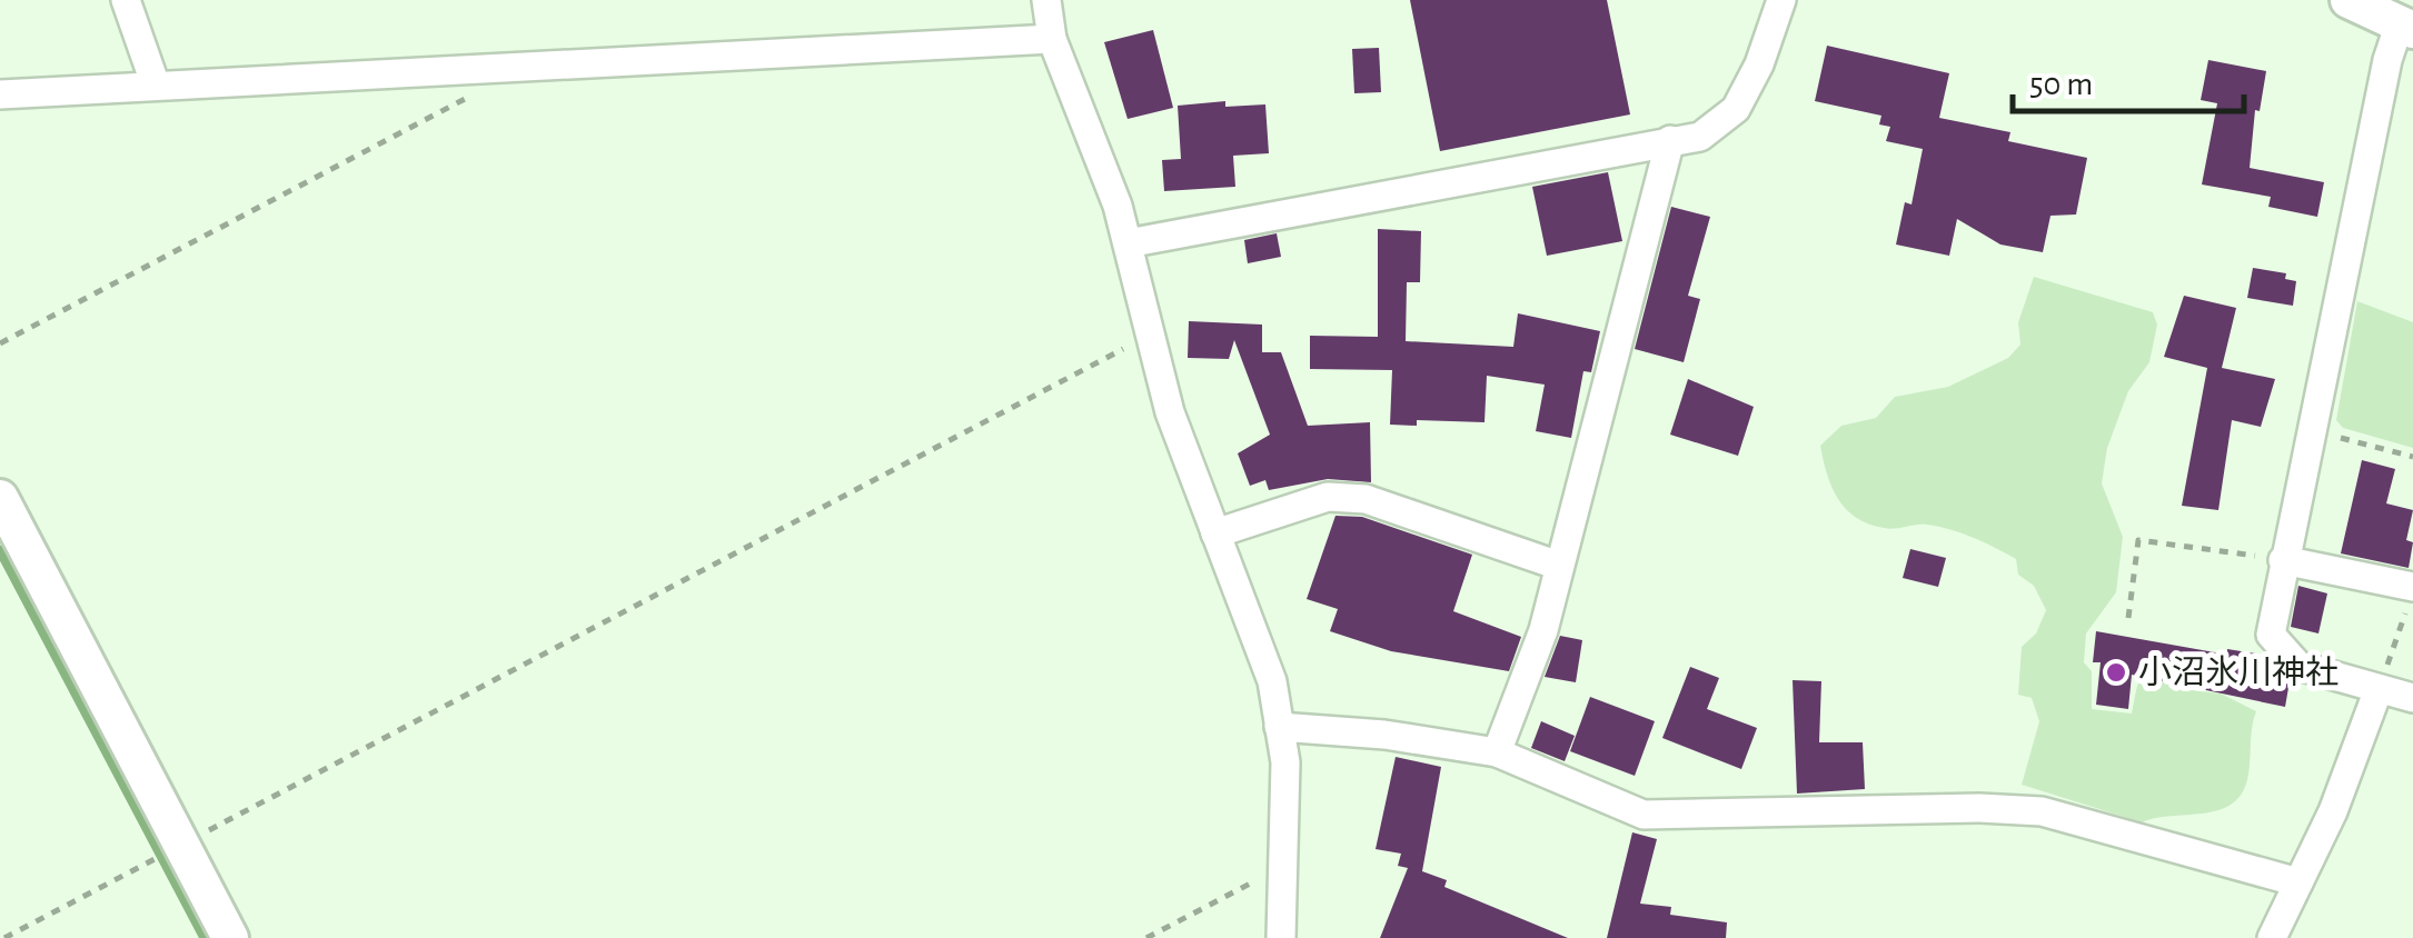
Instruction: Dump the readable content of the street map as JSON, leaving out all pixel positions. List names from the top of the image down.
{
  "places": ["小沼氷川神社"],
  "scale_bar": "50 m"
}
